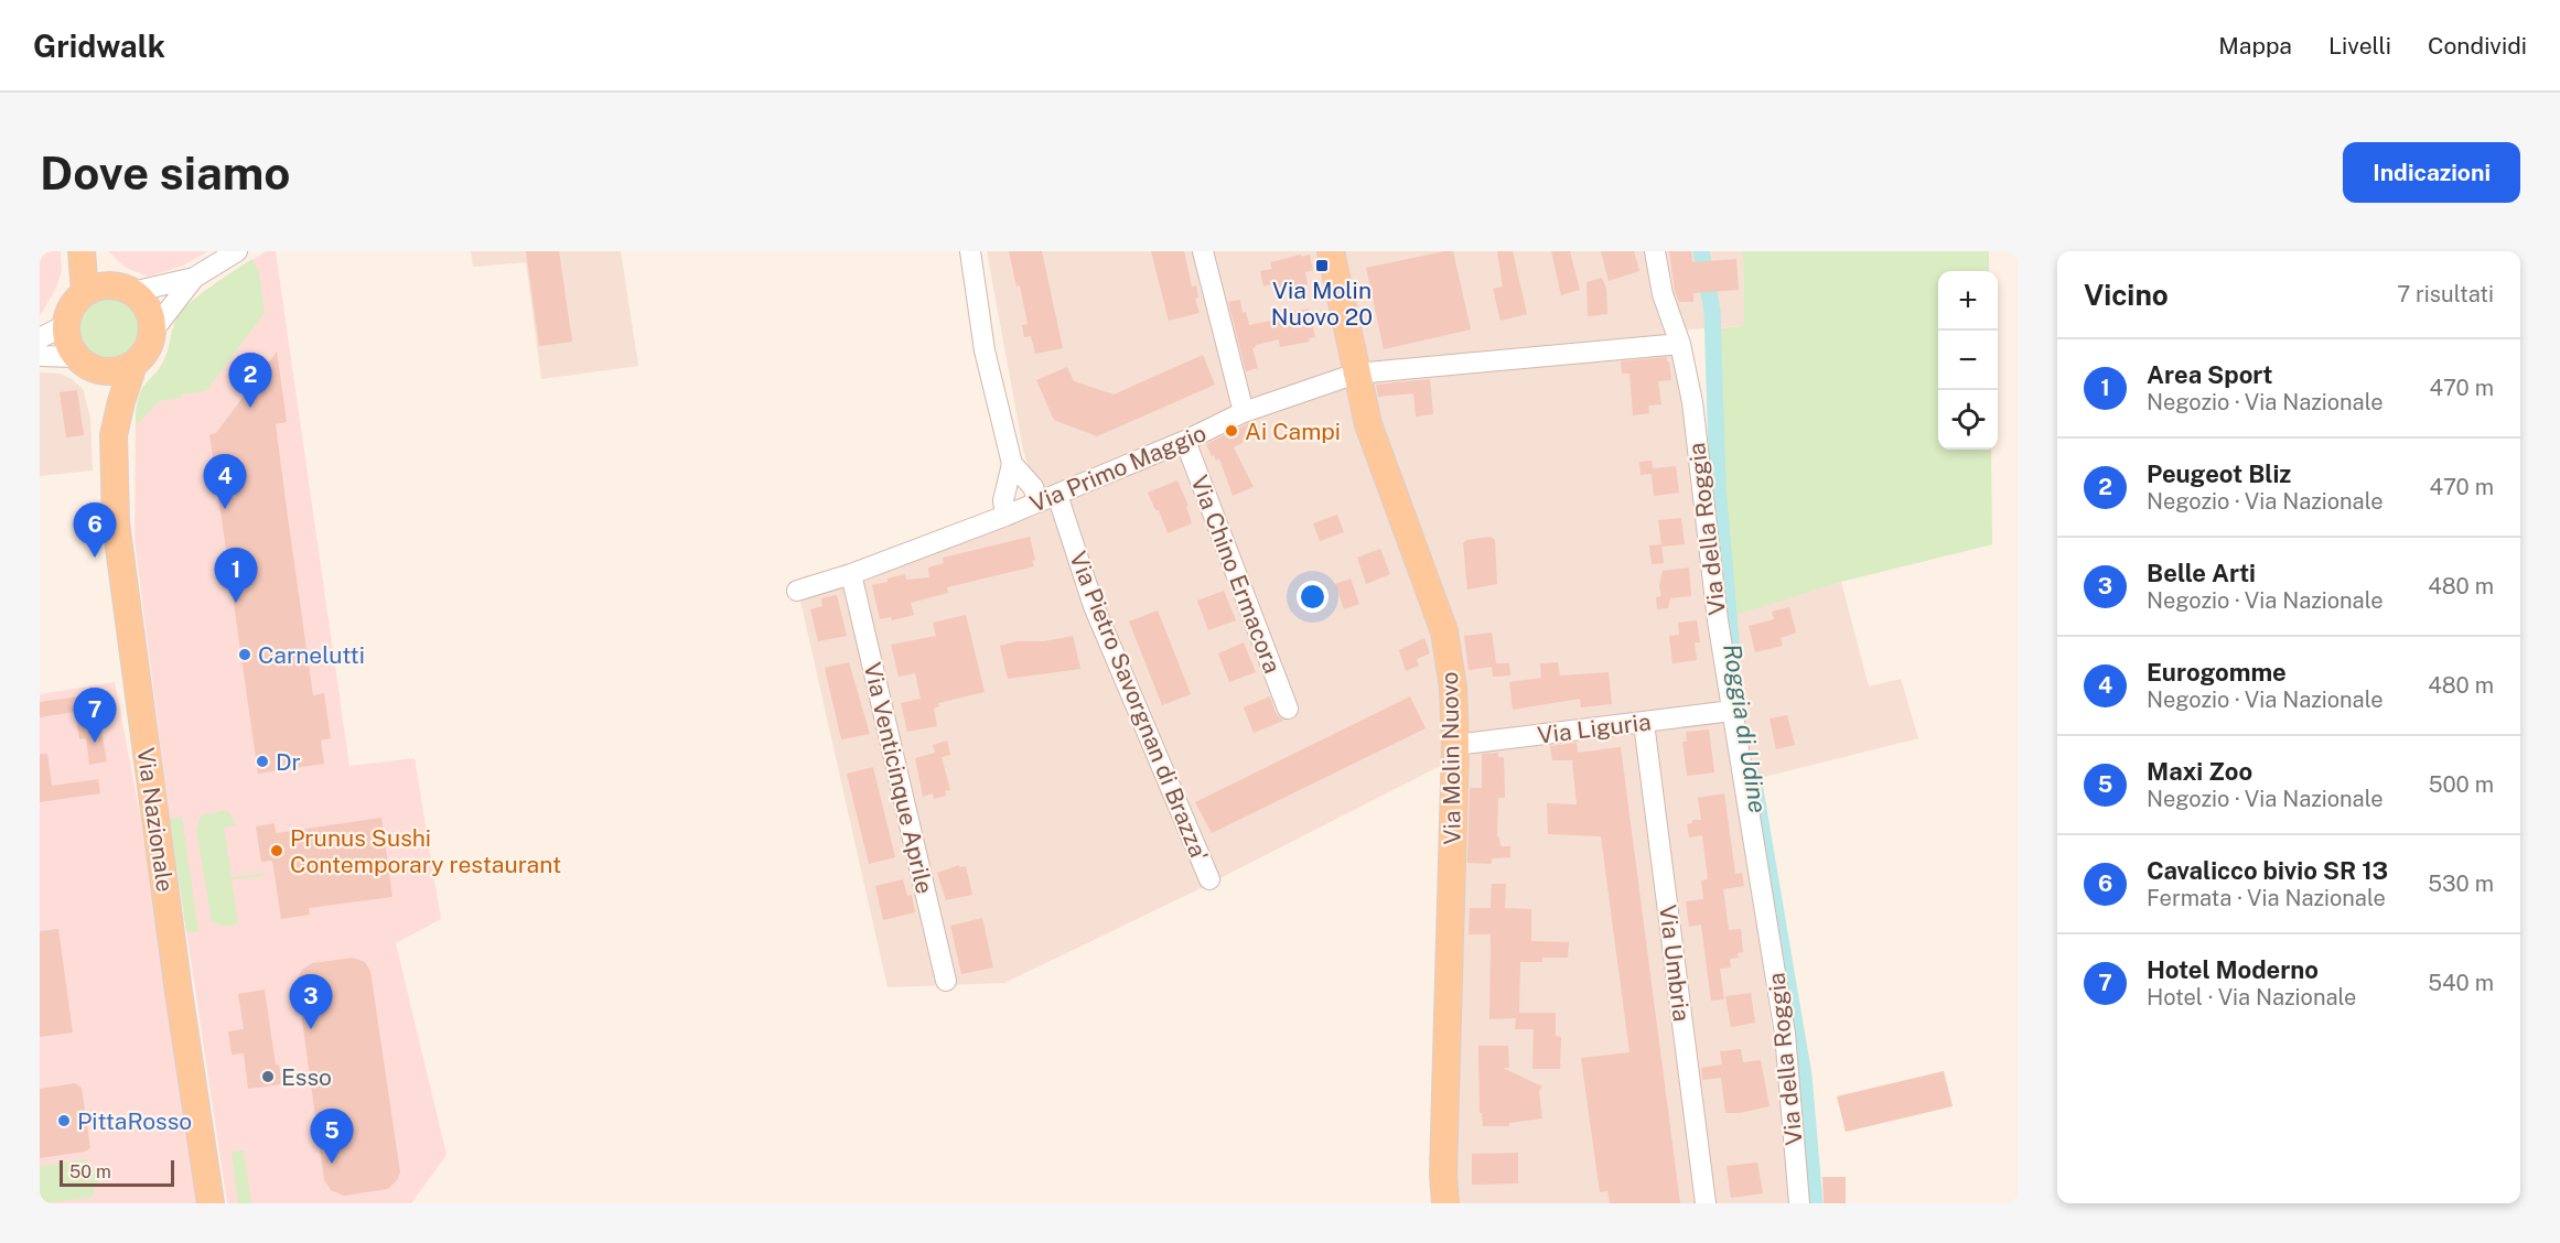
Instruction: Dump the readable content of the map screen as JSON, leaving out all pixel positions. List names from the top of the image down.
{
  "streets": {
    "main road": ["Via Molin Nuovo", "Via Nazionale"],
    "street": [
      "Via Primo Maggio",
      "Via della Roggia",
      "Via Chino Ermacora",
      "Via Pietro Savorgnan di Brazza'",
      "Via Liguria",
      "Via Venticinque Aprile",
      "Via Umbria"
    ]
  },
  "crossings": [
    ["Via Primo Maggio", "Via della Roggia"],
    ["Via Primo Maggio", "Via Chino Ermacora"],
    ["Via Primo Maggio", "Via Pietro Savorgnan di Brazza'"],
    ["Via Primo Maggio", "Via Molin Nuovo"],
    ["Via Primo Maggio", "Via Venticinque Aprile"],
    ["Via della Roggia", "Via Liguria"],
    ["Via Liguria", "Via Molin Nuovo"],
    ["Via Liguria", "Via Umbria"]
  ],
  "water": ["Roggia di Udine"],
  "places": {
    "transit": ["Via Molin Nuovo 20"],
    "other": [
      "Ai Campi",
      "Carnelutti",
      "Dr",
      "Prunus Sushi Contemporary restaurant",
      "Esso",
      "PittaRosso"
    ]
  },
  "scale_bar": "50 m",
  "page": {
    "header": "Gridwalk",
    "nav": ["Mappa", "Livelli", "Condividi"],
    "buttons": "Indicazioni",
    "title": "Dove siamo",
    "heading": ["Vicino", "7 risultati"],
    "map_buttons": ["+", "−"],
    "list": [
      {
        "mark": "1",
        "name": "Area Sport",
        "note": "Negozio · Via Nazionale",
        "value": "470 m"
      },
      {
        "mark": "2",
        "name": "Peugeot Bliz",
        "note": "Negozio · Via Nazionale",
        "value": "470 m"
      },
      {
        "mark": "3",
        "name": "Belle Arti",
        "note": "Negozio · Via Nazionale",
        "value": "480 m"
      },
      {
        "mark": "4",
        "name": "Eurogomme",
        "note": "Negozio · Via Nazionale",
        "value": "480 m"
      },
      {
        "mark": "5",
        "name": "Maxi Zoo",
        "note": "Negozio · Via Nazionale",
        "value": "500 m"
      },
      {
        "mark": "6",
        "name": "Cavalicco bivio SR 13",
        "note": "Fermata · Via Nazionale",
        "value": "530 m"
      },
      {
        "mark": "7",
        "name": "Hotel Moderno",
        "note": "Hotel · Via Nazionale",
        "value": "540 m"
      }
    ],
    "pins": [
      "2",
      "4",
      "6",
      "1",
      "7",
      "3",
      "5"
    ],
    "scale": "50 m"
  }
}
